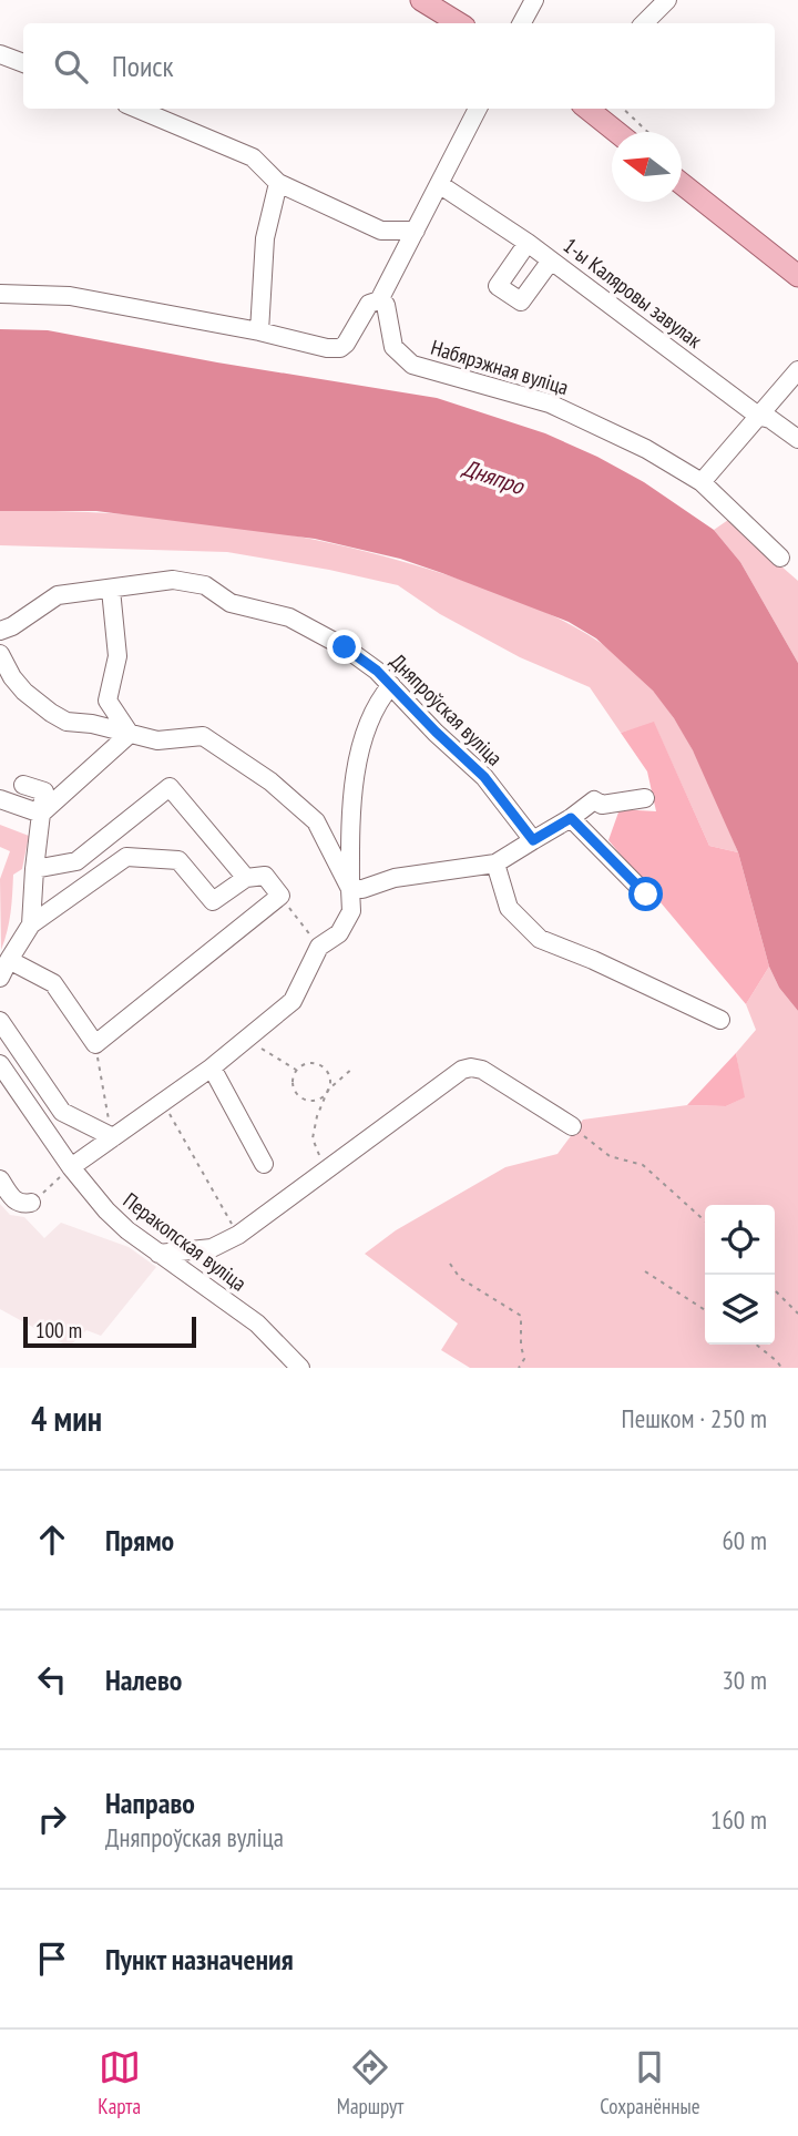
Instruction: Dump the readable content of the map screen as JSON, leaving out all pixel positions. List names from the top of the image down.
{
  "streets": {
    "street": [
      "1-ы Каляровы завулак",
      "Набярэжная вуліца",
      "Дняпроўская вуліца",
      "Перакопская вуліца"
    ]
  },
  "water": ["Дняпро"],
  "scale_bar": "100 m",
  "north": "left",
  "page": {
    "search": "Поиск",
    "scale": "100 m",
    "heading": ["4 мин", "Пешком · 250 m"],
    "list": [
      ["Прямо", "60 m"],
      ["Налево", "30 m"],
      ["Направо", "Дняпроўская вуліца", "160 m"],
      "Пункт назначения"
    ],
    "nav": ["Карта", "Маршрут", "Сохранённые"]
  }
}
